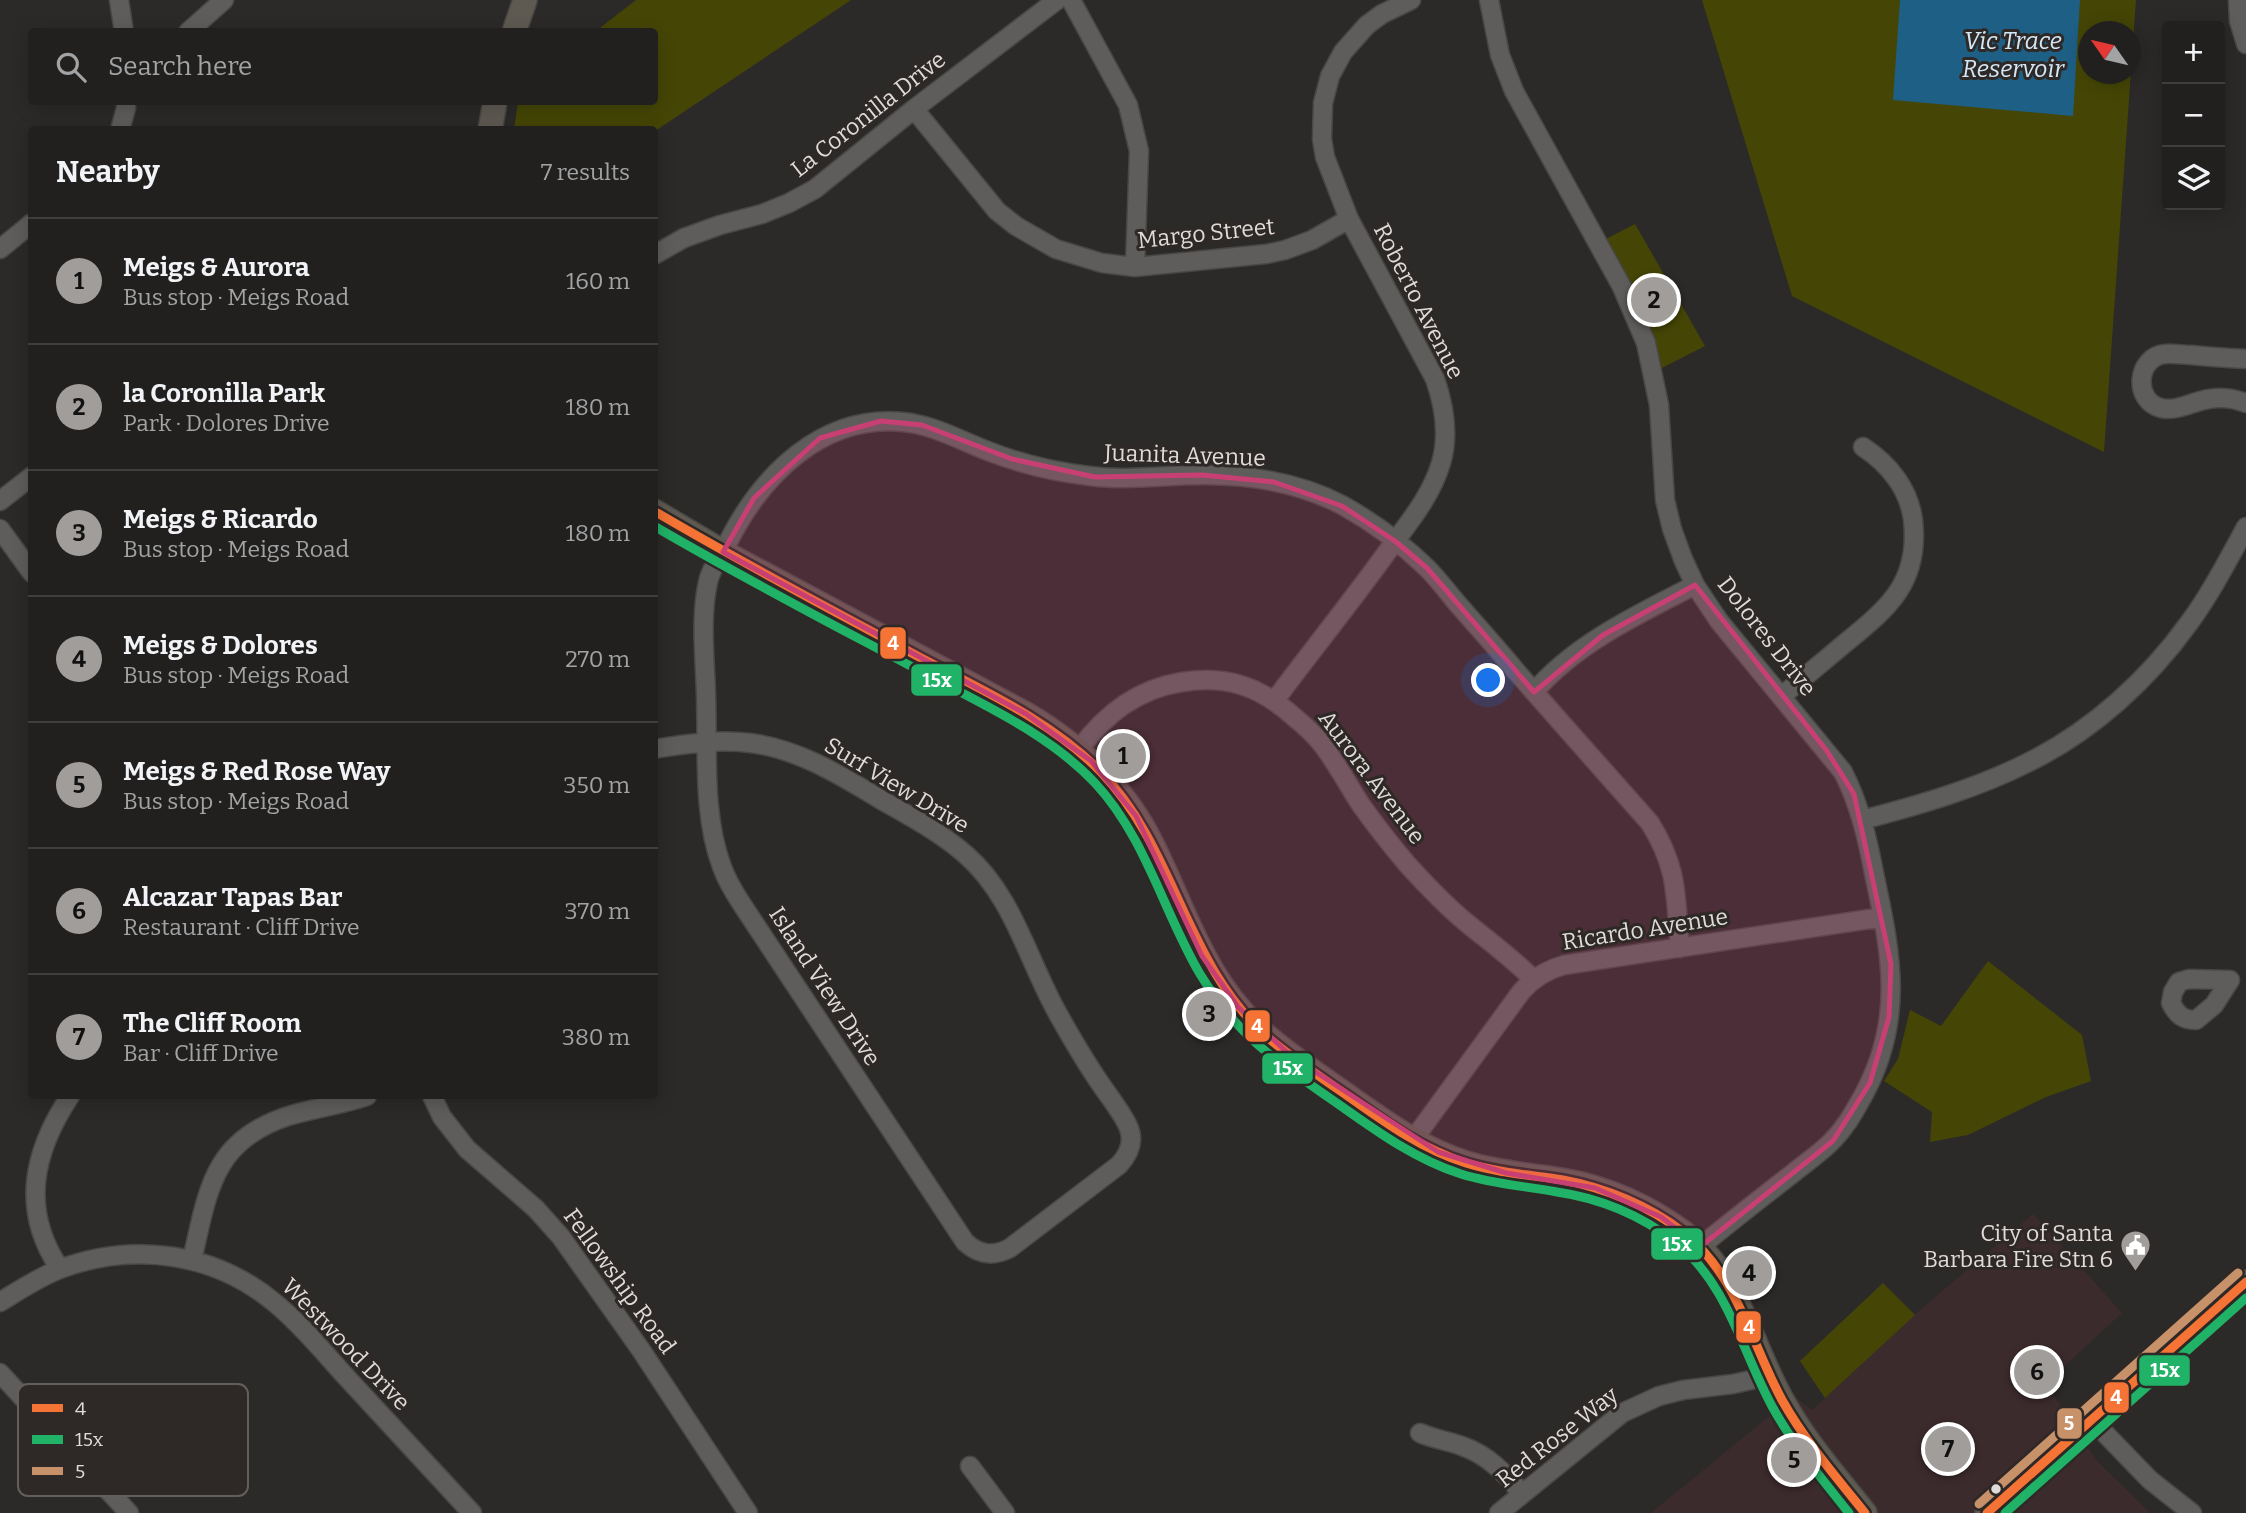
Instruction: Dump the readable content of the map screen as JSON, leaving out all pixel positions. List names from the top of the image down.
{
  "streets": {
    "street": [
      "La Coronilla Drive",
      "Margo Street",
      "Roberto Avenue",
      "Juanita Avenue",
      "Dolores Drive",
      "Aurora Avenue",
      "Surf View Drive",
      "Ricardo Avenue",
      "Island View Drive",
      "Fellowship Road",
      "Westwood Drive",
      "Red Rose Way"
    ]
  },
  "crossings": [
    ["La Coronilla Drive", "Margo Street"],
    ["Margo Street", "Roberto Avenue"],
    ["Roberto Avenue", "Juanita Avenue"],
    ["Roberto Avenue", "Aurora Avenue"],
    ["Juanita Avenue", "Ricardo Avenue"],
    ["Juanita Avenue", "Island View Drive"],
    ["Dolores Drive", "Ricardo Avenue"],
    ["Aurora Avenue", "Ricardo Avenue"],
    ["Surf View Drive", "Island View Drive"]
  ],
  "water": ["Vic Trace Reservoir"],
  "places": {
    "public building": ["City of Santa Barbara Fire Stn 6"]
  },
  "lines": ["transit line 4", "transit line 15x", "transit line 5"],
  "legend": ["4", "15x", "5"],
  "north": "top left",
  "page": {
    "map_buttons": ["+", "−"],
    "search": "Search here",
    "heading": ["Nearby", "7 results"],
    "list": [
      {
        "mark": "1",
        "name": "Meigs & Aurora",
        "note": "Bus stop · Meigs Road",
        "value": "160 m"
      },
      {
        "mark": "2",
        "name": "la Coronilla Park",
        "note": "Park · Dolores Drive",
        "value": "180 m"
      },
      {
        "mark": "3",
        "name": "Meigs & Ricardo",
        "note": "Bus stop · Meigs Road",
        "value": "180 m"
      },
      {
        "mark": "4",
        "name": "Meigs & Dolores",
        "note": "Bus stop · Meigs Road",
        "value": "270 m"
      },
      {
        "mark": "5",
        "name": "Meigs & Red Rose Way",
        "note": "Bus stop · Meigs Road",
        "value": "350 m"
      },
      {
        "mark": "6",
        "name": "Alcazar Tapas Bar",
        "note": "Restaurant · Cliff Drive",
        "value": "370 m"
      },
      {
        "mark": "7",
        "name": "The Cliff Room",
        "note": "Bar · Cliff Drive",
        "value": "380 m"
      }
    ],
    "pins": [
      "2",
      "1",
      "3",
      "4",
      "6",
      "7",
      "5"
    ]
  }
}
